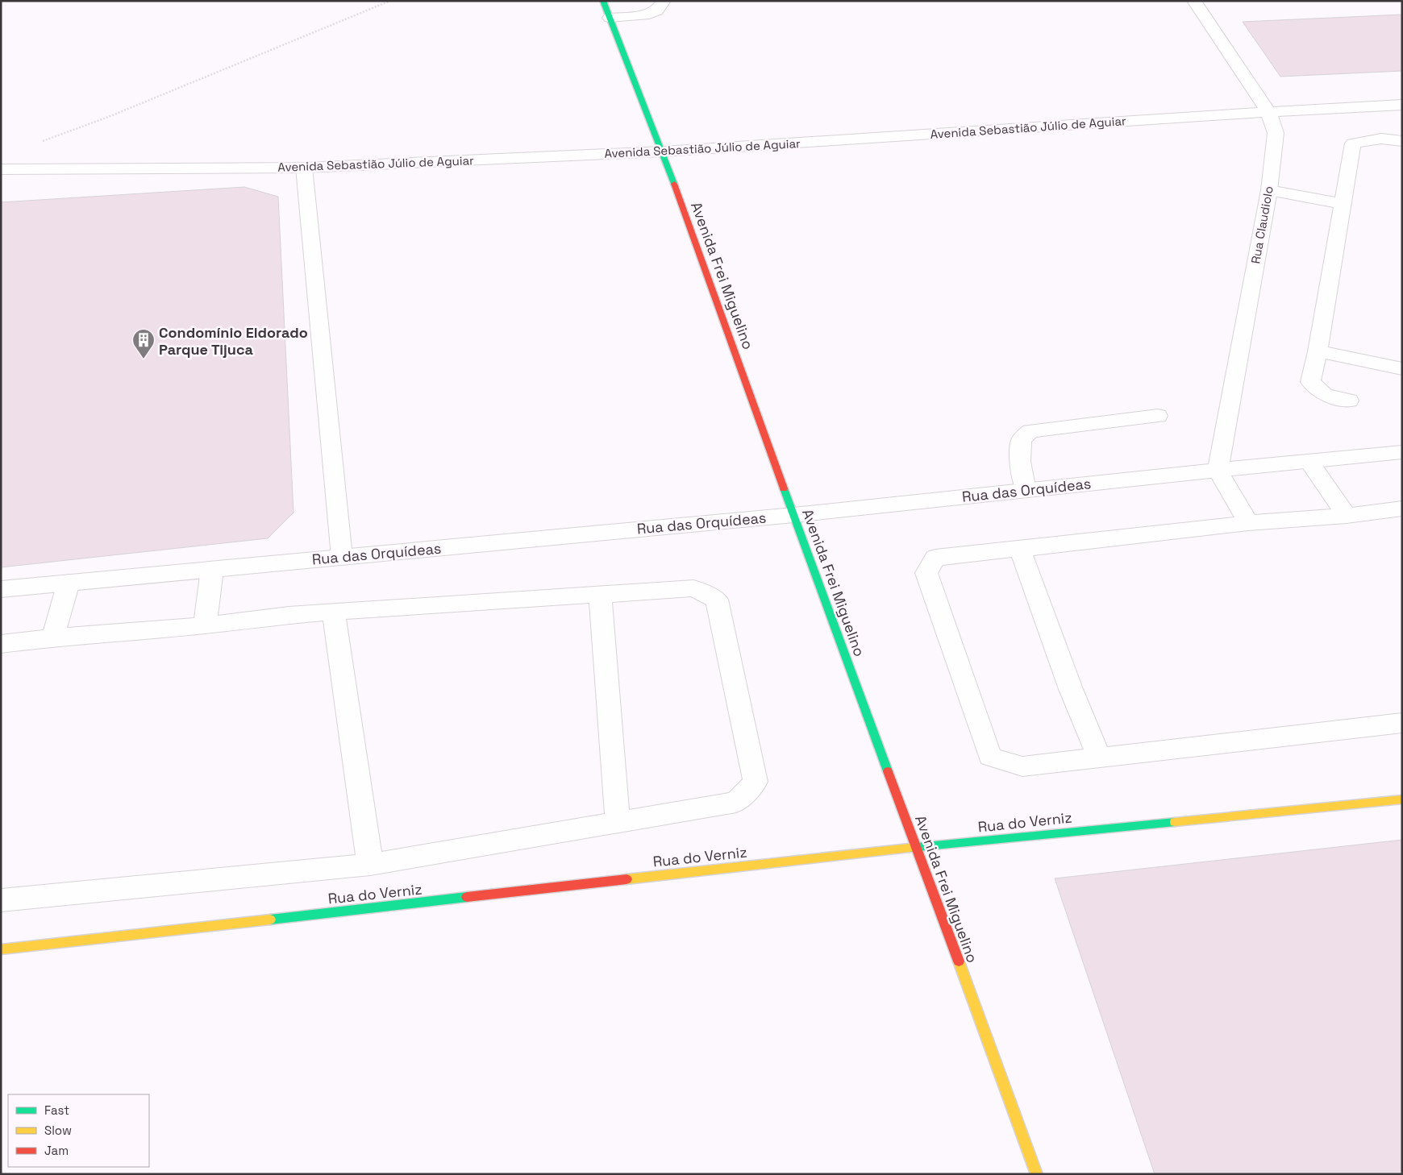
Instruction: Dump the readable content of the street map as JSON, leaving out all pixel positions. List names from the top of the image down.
{
  "streets": {
    "main road": ["Avenida Frei Miguelino", "Rua do Verniz"],
    "street": ["Avenida Sebastião Júlio de Aguiar", "Rua Claudiolo", "Rua das Orquídeas"]
  },
  "crossings": [
    ["Avenida Sebastião Júlio de Aguiar", "Rua Claudiolo"],
    ["Avenida Sebastião Júlio de Aguiar", "Avenida Frei Miguelino"],
    ["Rua Claudiolo", "Rua das Orquídeas"],
    ["Avenida Frei Miguelino", "Rua das Orquídeas"],
    ["Avenida Frei Miguelino", "Rua do Verniz"]
  ],
  "places": {
    "building": ["Condomínio Eldorado Parque Tijuca"]
  },
  "legend": ["Fast", "Slow", "Jam"]
}
